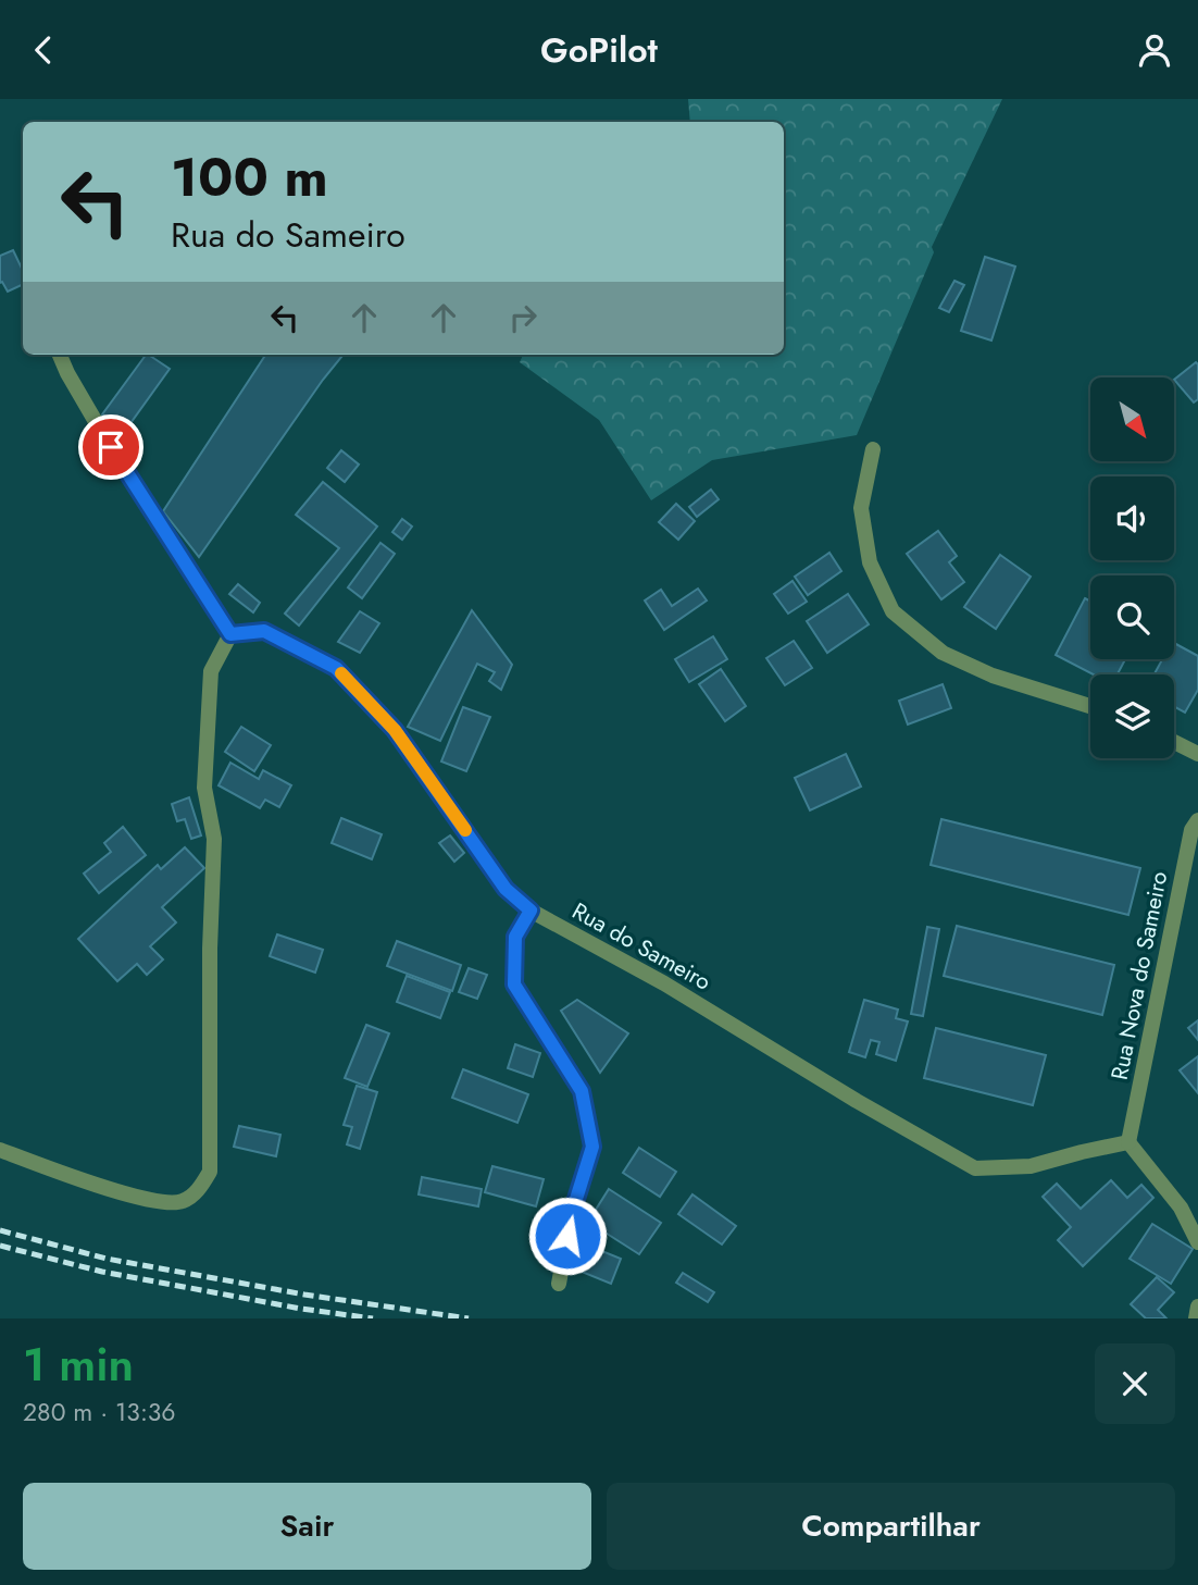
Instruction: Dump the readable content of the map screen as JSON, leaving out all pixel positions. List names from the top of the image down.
{
  "streets": {
    "street": ["Rua do Sameiro", "Rua Nova do Sameiro"]
  },
  "crossings": [
    ["Rua do Sameiro", "Rua Nova do Sameiro"]
  ],
  "north": "bottom right",
  "page": {
    "header": "GoPilot",
    "turn": ["100 m", "Rua do Sameiro"],
    "heading": ["1 min", "280 m · 13:36"],
    "buttons": ["Sair", "Compartilhar"]
  }
}
